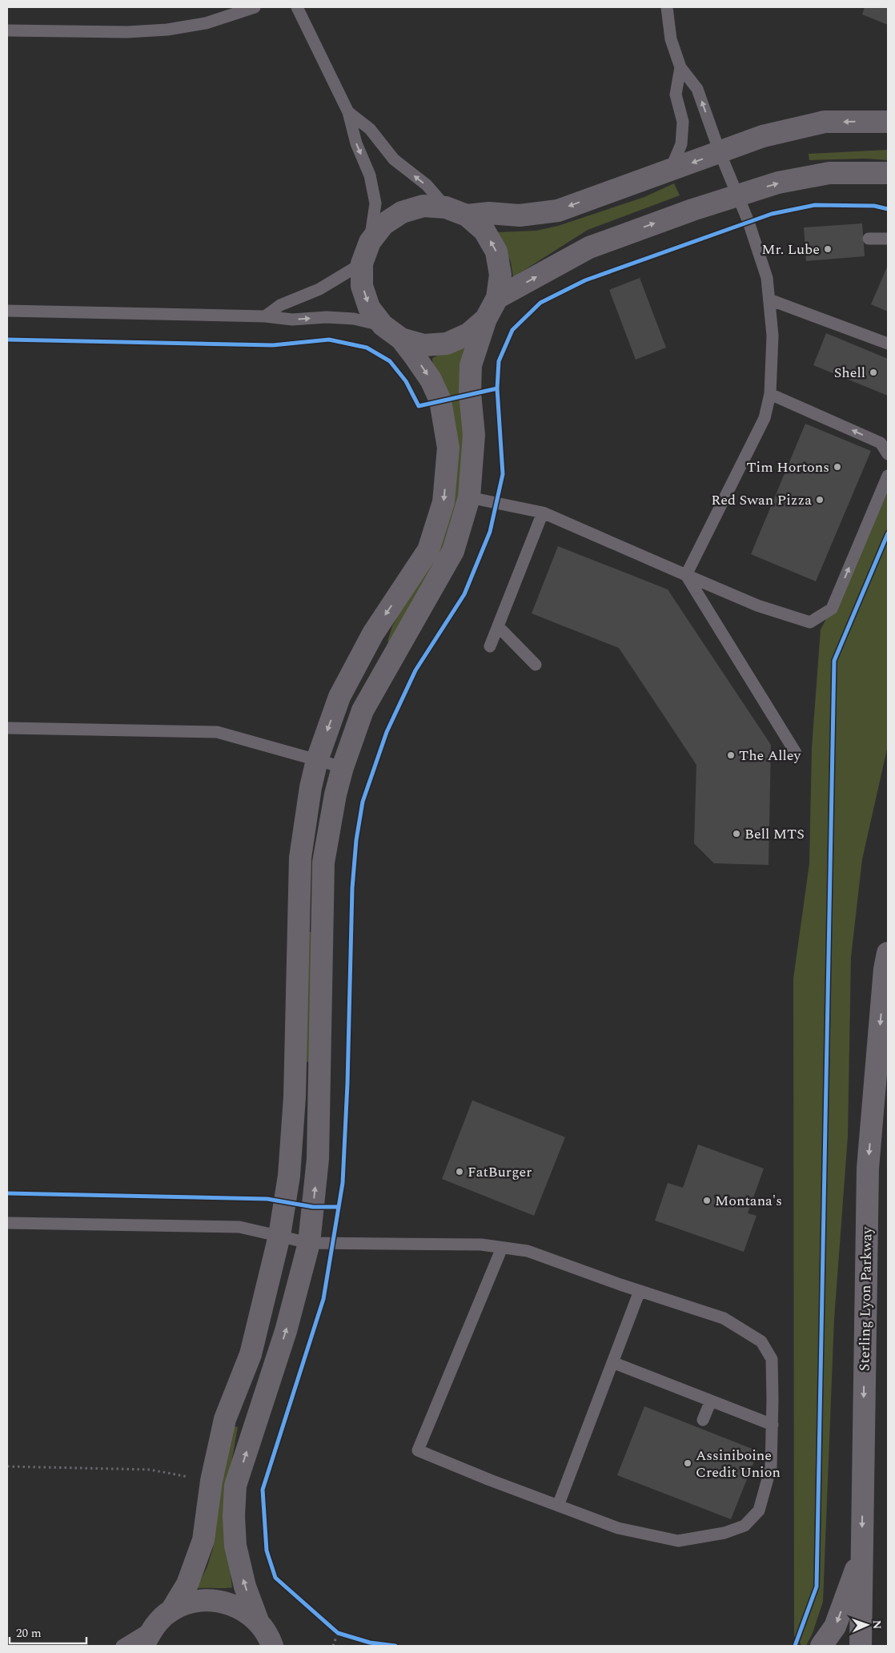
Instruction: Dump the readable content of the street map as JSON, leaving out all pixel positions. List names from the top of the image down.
{
  "streets": {
    "main road": ["Sterling Lyon Parkway"]
  },
  "one_way": ["Sterling Lyon Parkway"],
  "places": [
    "Mr. Lube",
    "Shell",
    "Tim Hortons",
    "Red Swan Pizza",
    "The Alley",
    "Bell MTS",
    "FatBurger",
    "Montana's",
    "Assiniboine Credit Union"
  ],
  "scale_bar": "20 m",
  "north": "right"
}
